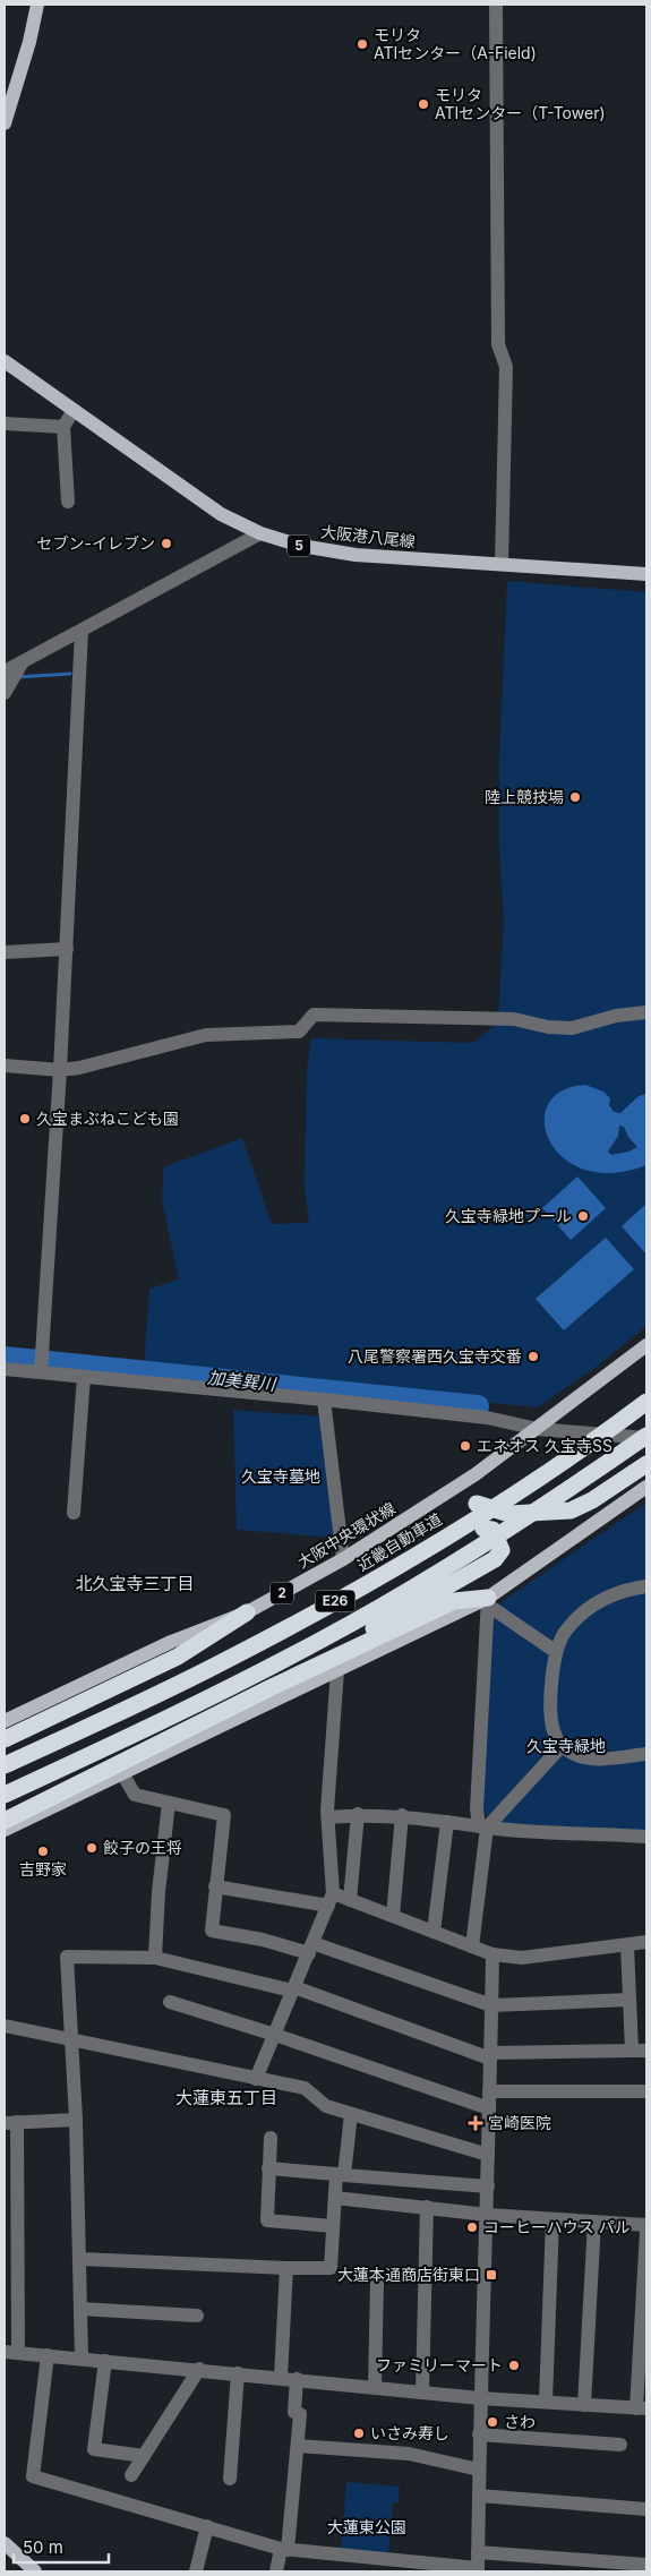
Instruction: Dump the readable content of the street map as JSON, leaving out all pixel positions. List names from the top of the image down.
{
  "streets": {
    "highway": ["近畿自動車道", "E26"],
    "main road": [
      "大阪港八尾線",
      "5",
      "大阪中央環状線",
      "2"
    ]
  },
  "districts": ["北久宝寺三丁目", "大蓮東五丁目"],
  "water": ["加美巽川"],
  "parks": ["久宝寺墓地", "久宝寺緑地", "大蓮東公園"],
  "places": {
    "other": [
      "モリタ ATIセンター（A-Field)",
      "モリタ ATIセンター（T-Tower)",
      "セブン-イレブン",
      "陸上競技場",
      "久宝まぶねこども園",
      "久宝寺緑地プール",
      "八尾警察署西久宝寺交番",
      "エネオス 久宝寺SS",
      "餃子の王将",
      "吉野家",
      "コーヒーハウス パル",
      "ファミリーマート",
      "さわ",
      "いさみ寿し"
    ],
    "health": ["宮崎医院"],
    "transit": ["大蓮本通商店街東口"]
  },
  "scale_bar": "50 m"
}
